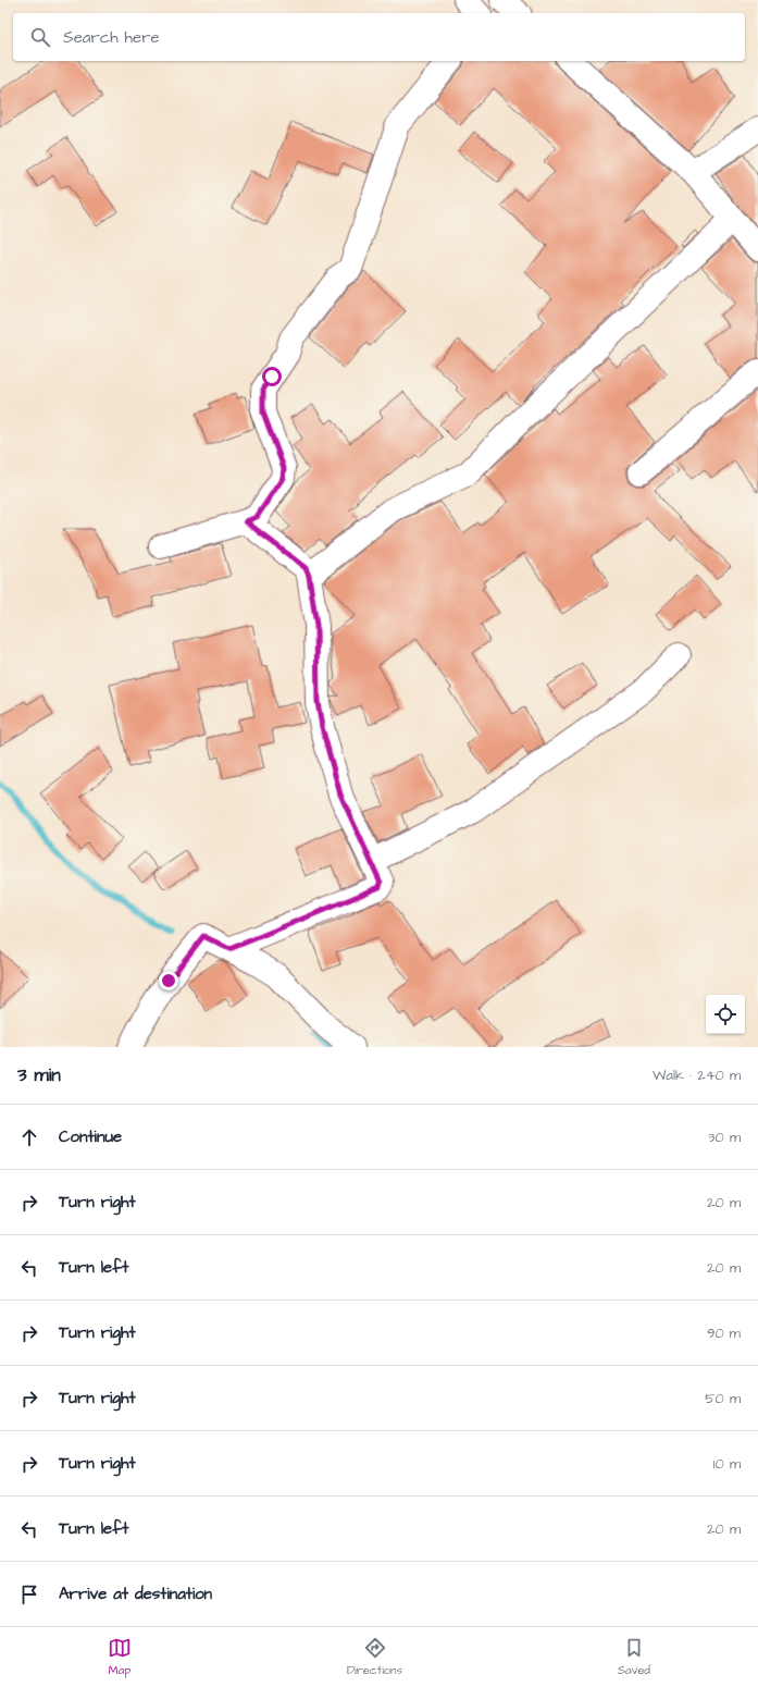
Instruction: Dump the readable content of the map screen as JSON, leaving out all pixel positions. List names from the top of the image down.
{
  "page": {
    "search": "Search here",
    "heading": ["3 min", "Walk · 240 m"],
    "list": [
      ["Continue", "30 m"],
      ["Turn right", "20 m"],
      ["Turn left", "20 m"],
      ["Turn right", "90 m"],
      ["Turn right", "50 m"],
      ["Turn right", "10 m"],
      ["Turn left", "20 m"],
      "Arrive at destination"
    ],
    "nav": ["Map", "Directions", "Saved"]
  }
}
